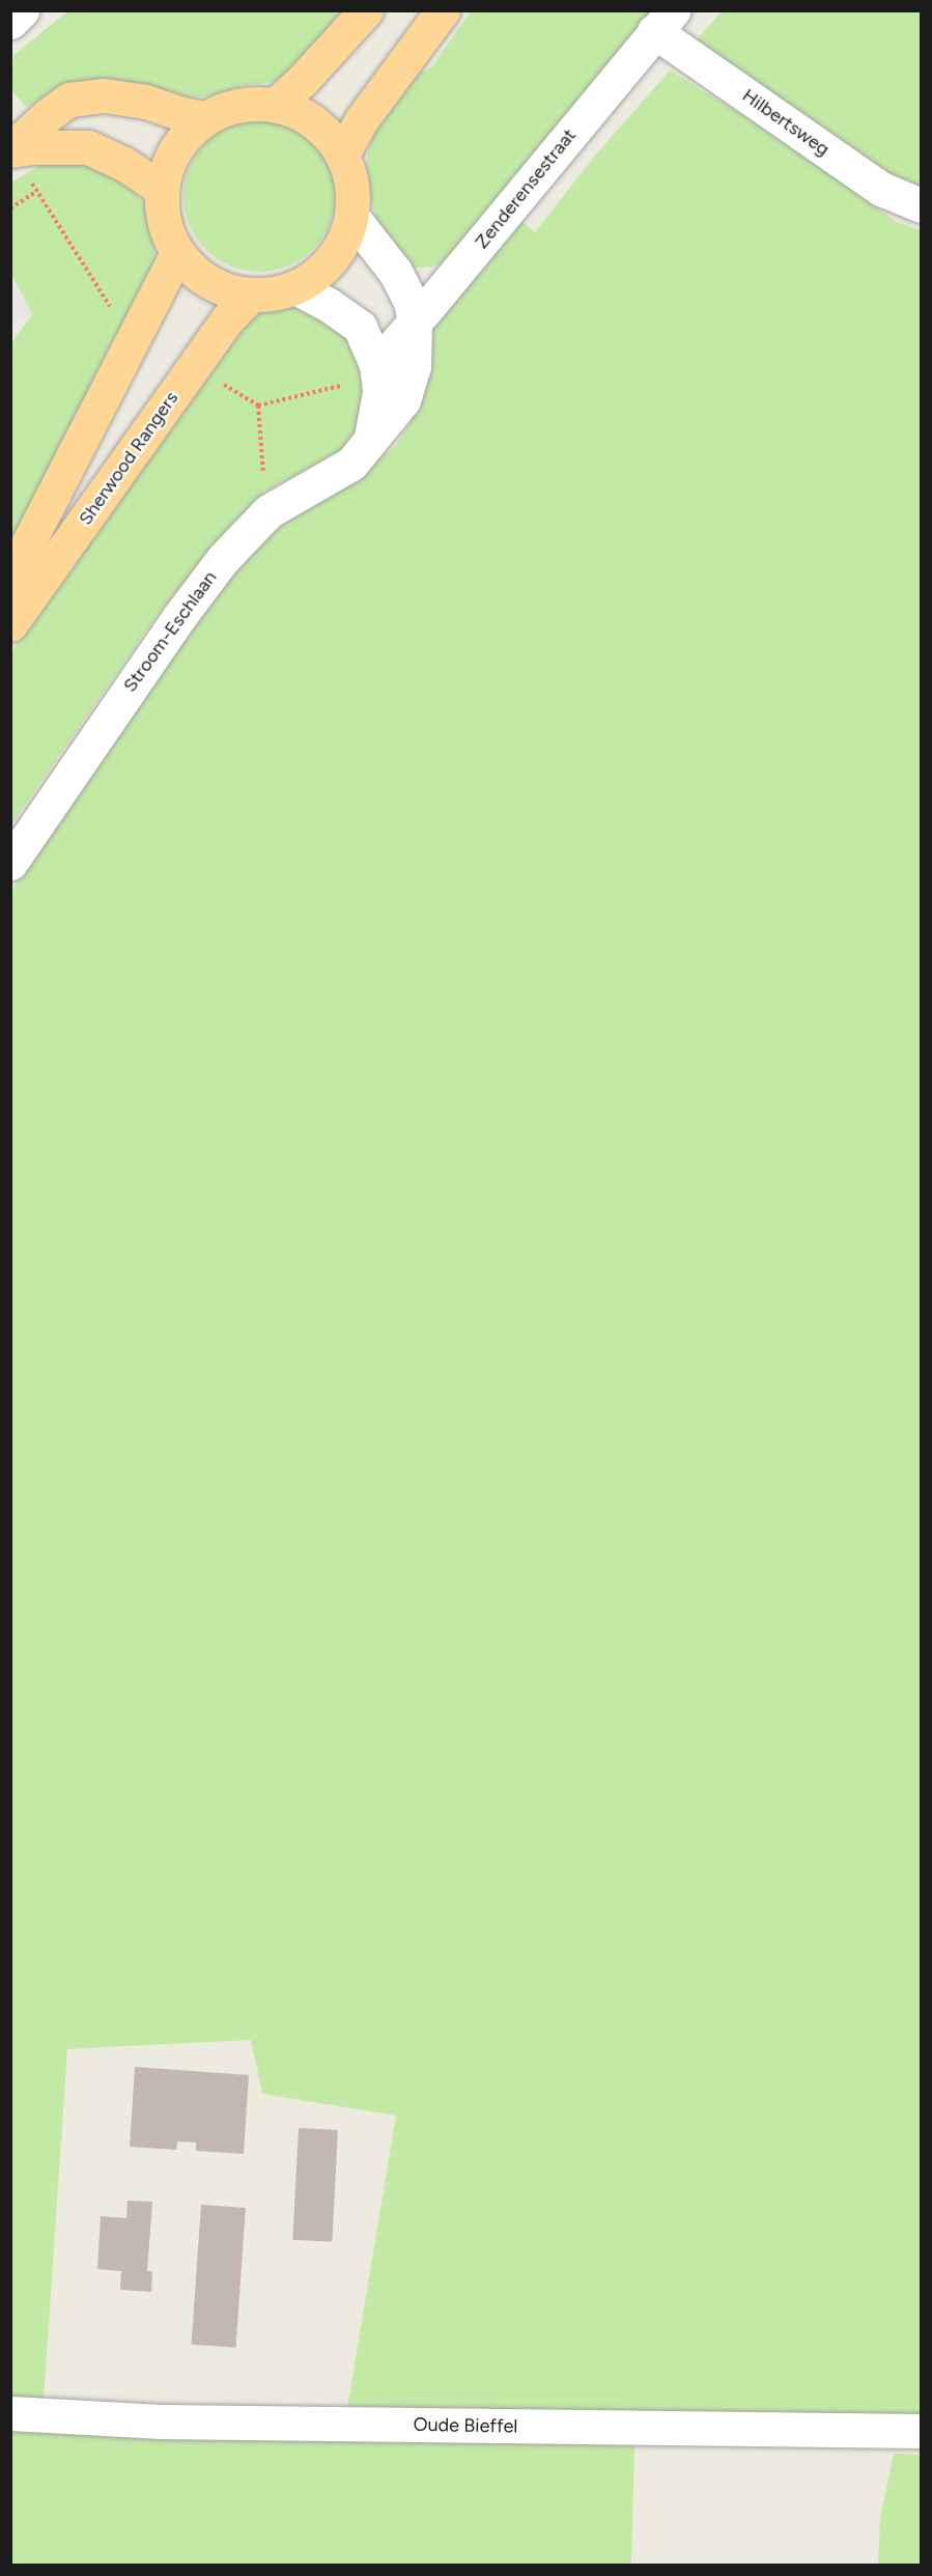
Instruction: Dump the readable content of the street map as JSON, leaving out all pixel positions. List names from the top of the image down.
{
  "streets": {
    "main road": ["Sherwood Rangers"],
    "street": [
      "Hilbertsweg",
      "Zenderensestraat",
      "Stroom-Eschlaan",
      "Oude Bieffel"
    ]
  },
  "crossings": [
    ["Hilbertsweg", "Zenderensestraat"],
    ["Zenderensestraat", "Stroom-Eschlaan"],
    ["Sherwood Rangers", "Stroom-Eschlaan"]
  ]
}
